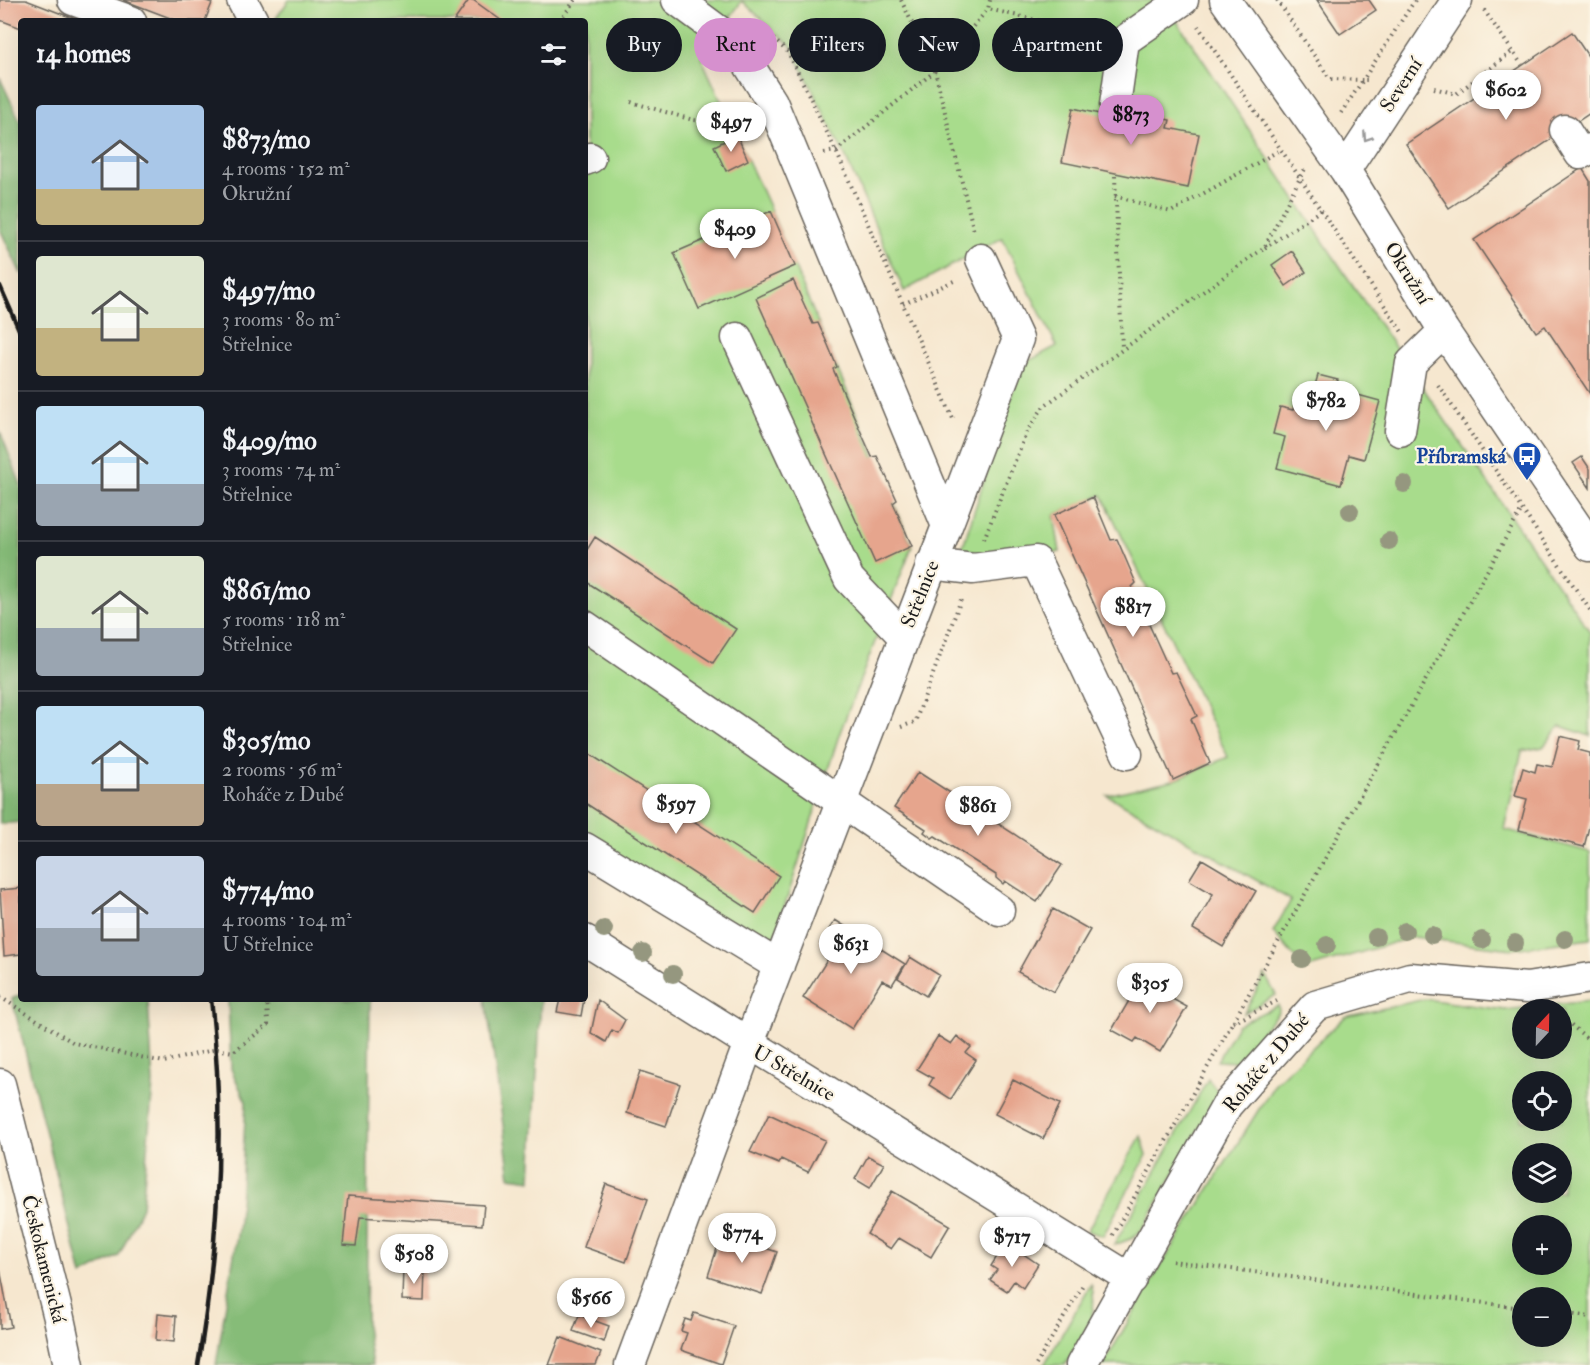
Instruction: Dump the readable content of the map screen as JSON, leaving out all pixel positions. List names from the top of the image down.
{
  "streets": {
    "street": [
      "Severní",
      "Okružní",
      "Střelnice",
      "Roháče z Dubé",
      "U Střelnice",
      "Českokamenická"
    ]
  },
  "crossings": [
    ["Severní", "Okružní"],
    ["Střelnice", "U Střelnice"],
    ["Roháče z Dubé", "U Střelnice"]
  ],
  "one_way": ["Severní"],
  "places": {
    "bus stop": ["Příbramská"]
  },
  "north": "top",
  "page": {
    "chip": [
      "Buy",
      "Rent",
      "Filters",
      "New",
      "Apartment"
    ],
    "heading": "14 homes",
    "price": [
      "$602",
      "$873",
      "$497",
      "$409",
      "$782",
      "$817",
      "$597",
      "$861",
      "$631",
      "$305",
      "$774",
      "$717",
      "$508",
      "$566"
    ],
    "list": [
      {
        "name": "$873/mo",
        "note": "4 rooms · 152 m² · Okružní"
      },
      {
        "name": "$497/mo",
        "note": "3 rooms · 80 m² · Střelnice"
      },
      {
        "name": "$409/mo",
        "note": "3 rooms · 74 m² · Střelnice"
      },
      {
        "name": "$861/mo",
        "note": "5 rooms · 118 m² · Střelnice"
      },
      {
        "name": "$305/mo",
        "note": "2 rooms · 56 m² · Roháče z Dubé"
      },
      {
        "name": "$774/mo",
        "note": "4 rooms · 104 m² · U Střelnice"
      }
    ],
    "map_buttons": ["+", "−"]
  }
}
